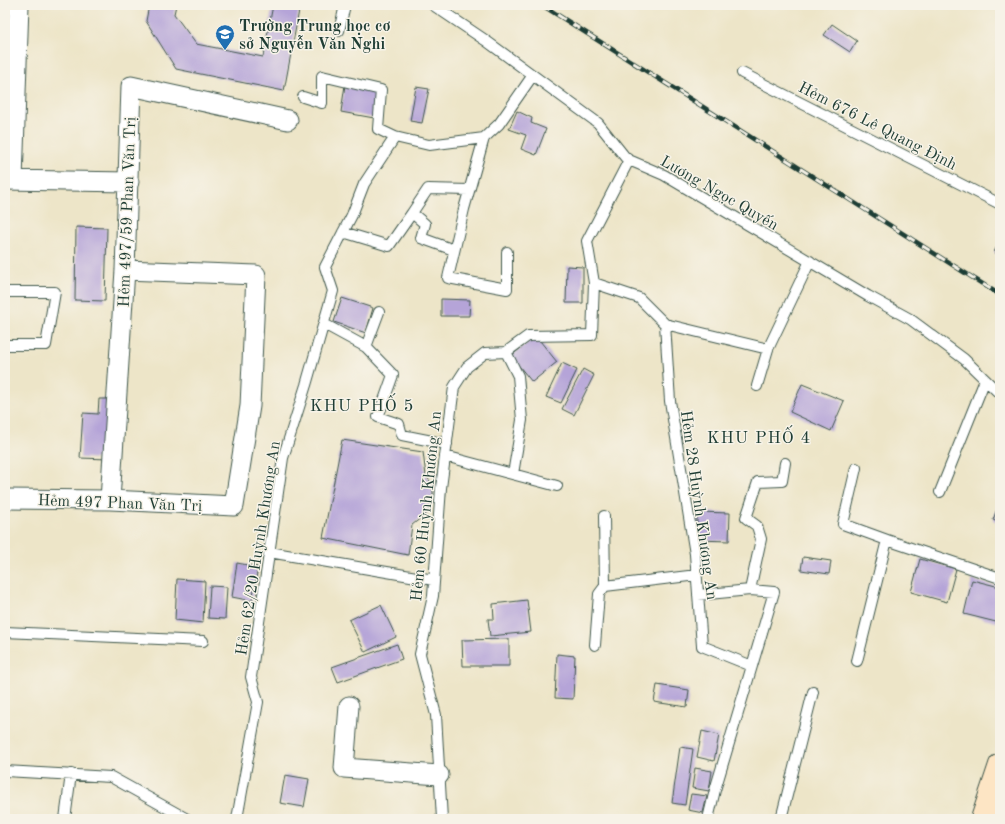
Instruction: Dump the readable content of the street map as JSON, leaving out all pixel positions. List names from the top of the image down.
{
  "streets": {
    "street": ["Hẻm 497/59 Phan Văn Trị", "Hẻm 497 Phan Văn Trị"],
    "lane": [
      "Hẻm 676 Lê Quang Định",
      "Lương Ngọc Quyến",
      "Hẻm 28 Huỳnh Khương An",
      "Hẻm 60 Huỳnh Khương An",
      "Hẻm 62/20 Huỳnh Khương An"
    ]
  },
  "crossings": [
    ["Hẻm 497/59 Phan Văn Trị", "Hẻm 497 Phan Văn Trị"]
  ],
  "districts": ["KHU PHỐ 5", "KHU PHỐ 4"],
  "places": {
    "school or university": ["Trường Trung học cơ sở Nguyễn Văn Nghi"]
  }
}
